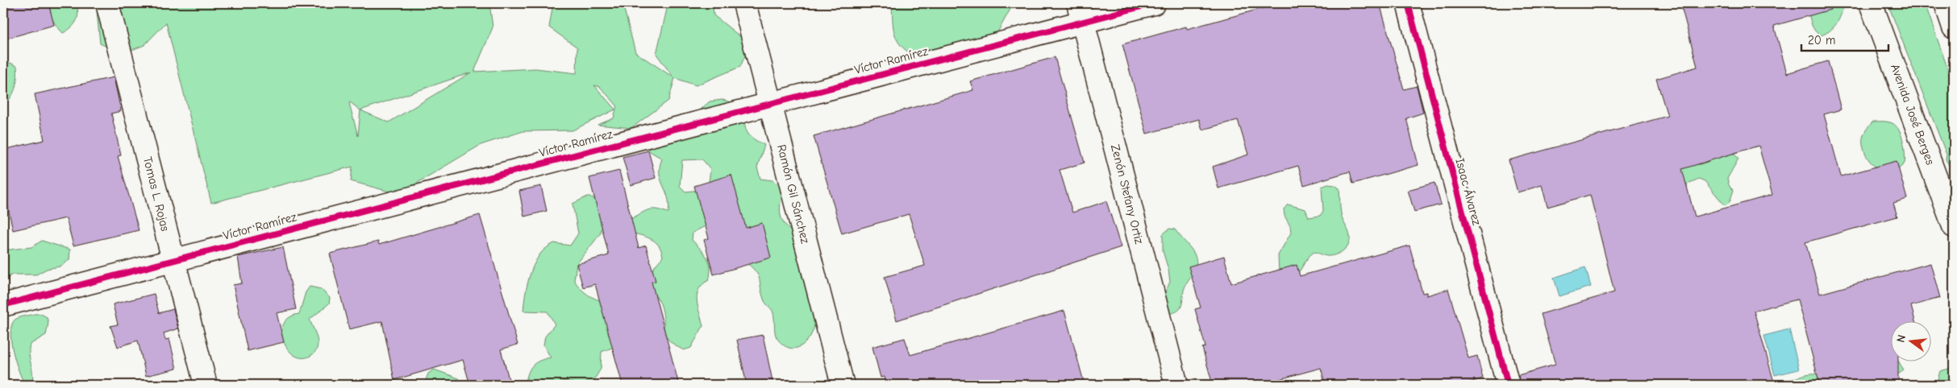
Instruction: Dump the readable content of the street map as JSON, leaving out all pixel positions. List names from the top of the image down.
{
  "streets": {
    "street": [
      "Víctor Ramírez",
      "Avenida José Berges",
      "Isaac Álvarez",
      "Tomas L. Rojas",
      "Ramón Gil Sánchez",
      "Zenón Stefany Ortiz"
    ]
  },
  "crossings": [
    ["Víctor Ramírez", "Tomas L. Rojas"],
    ["Víctor Ramírez", "Ramón Gil Sánchez"],
    ["Víctor Ramírez", "Zenón Stefany Ortiz"]
  ],
  "scale_bar": "20 m",
  "north": "left"
}
